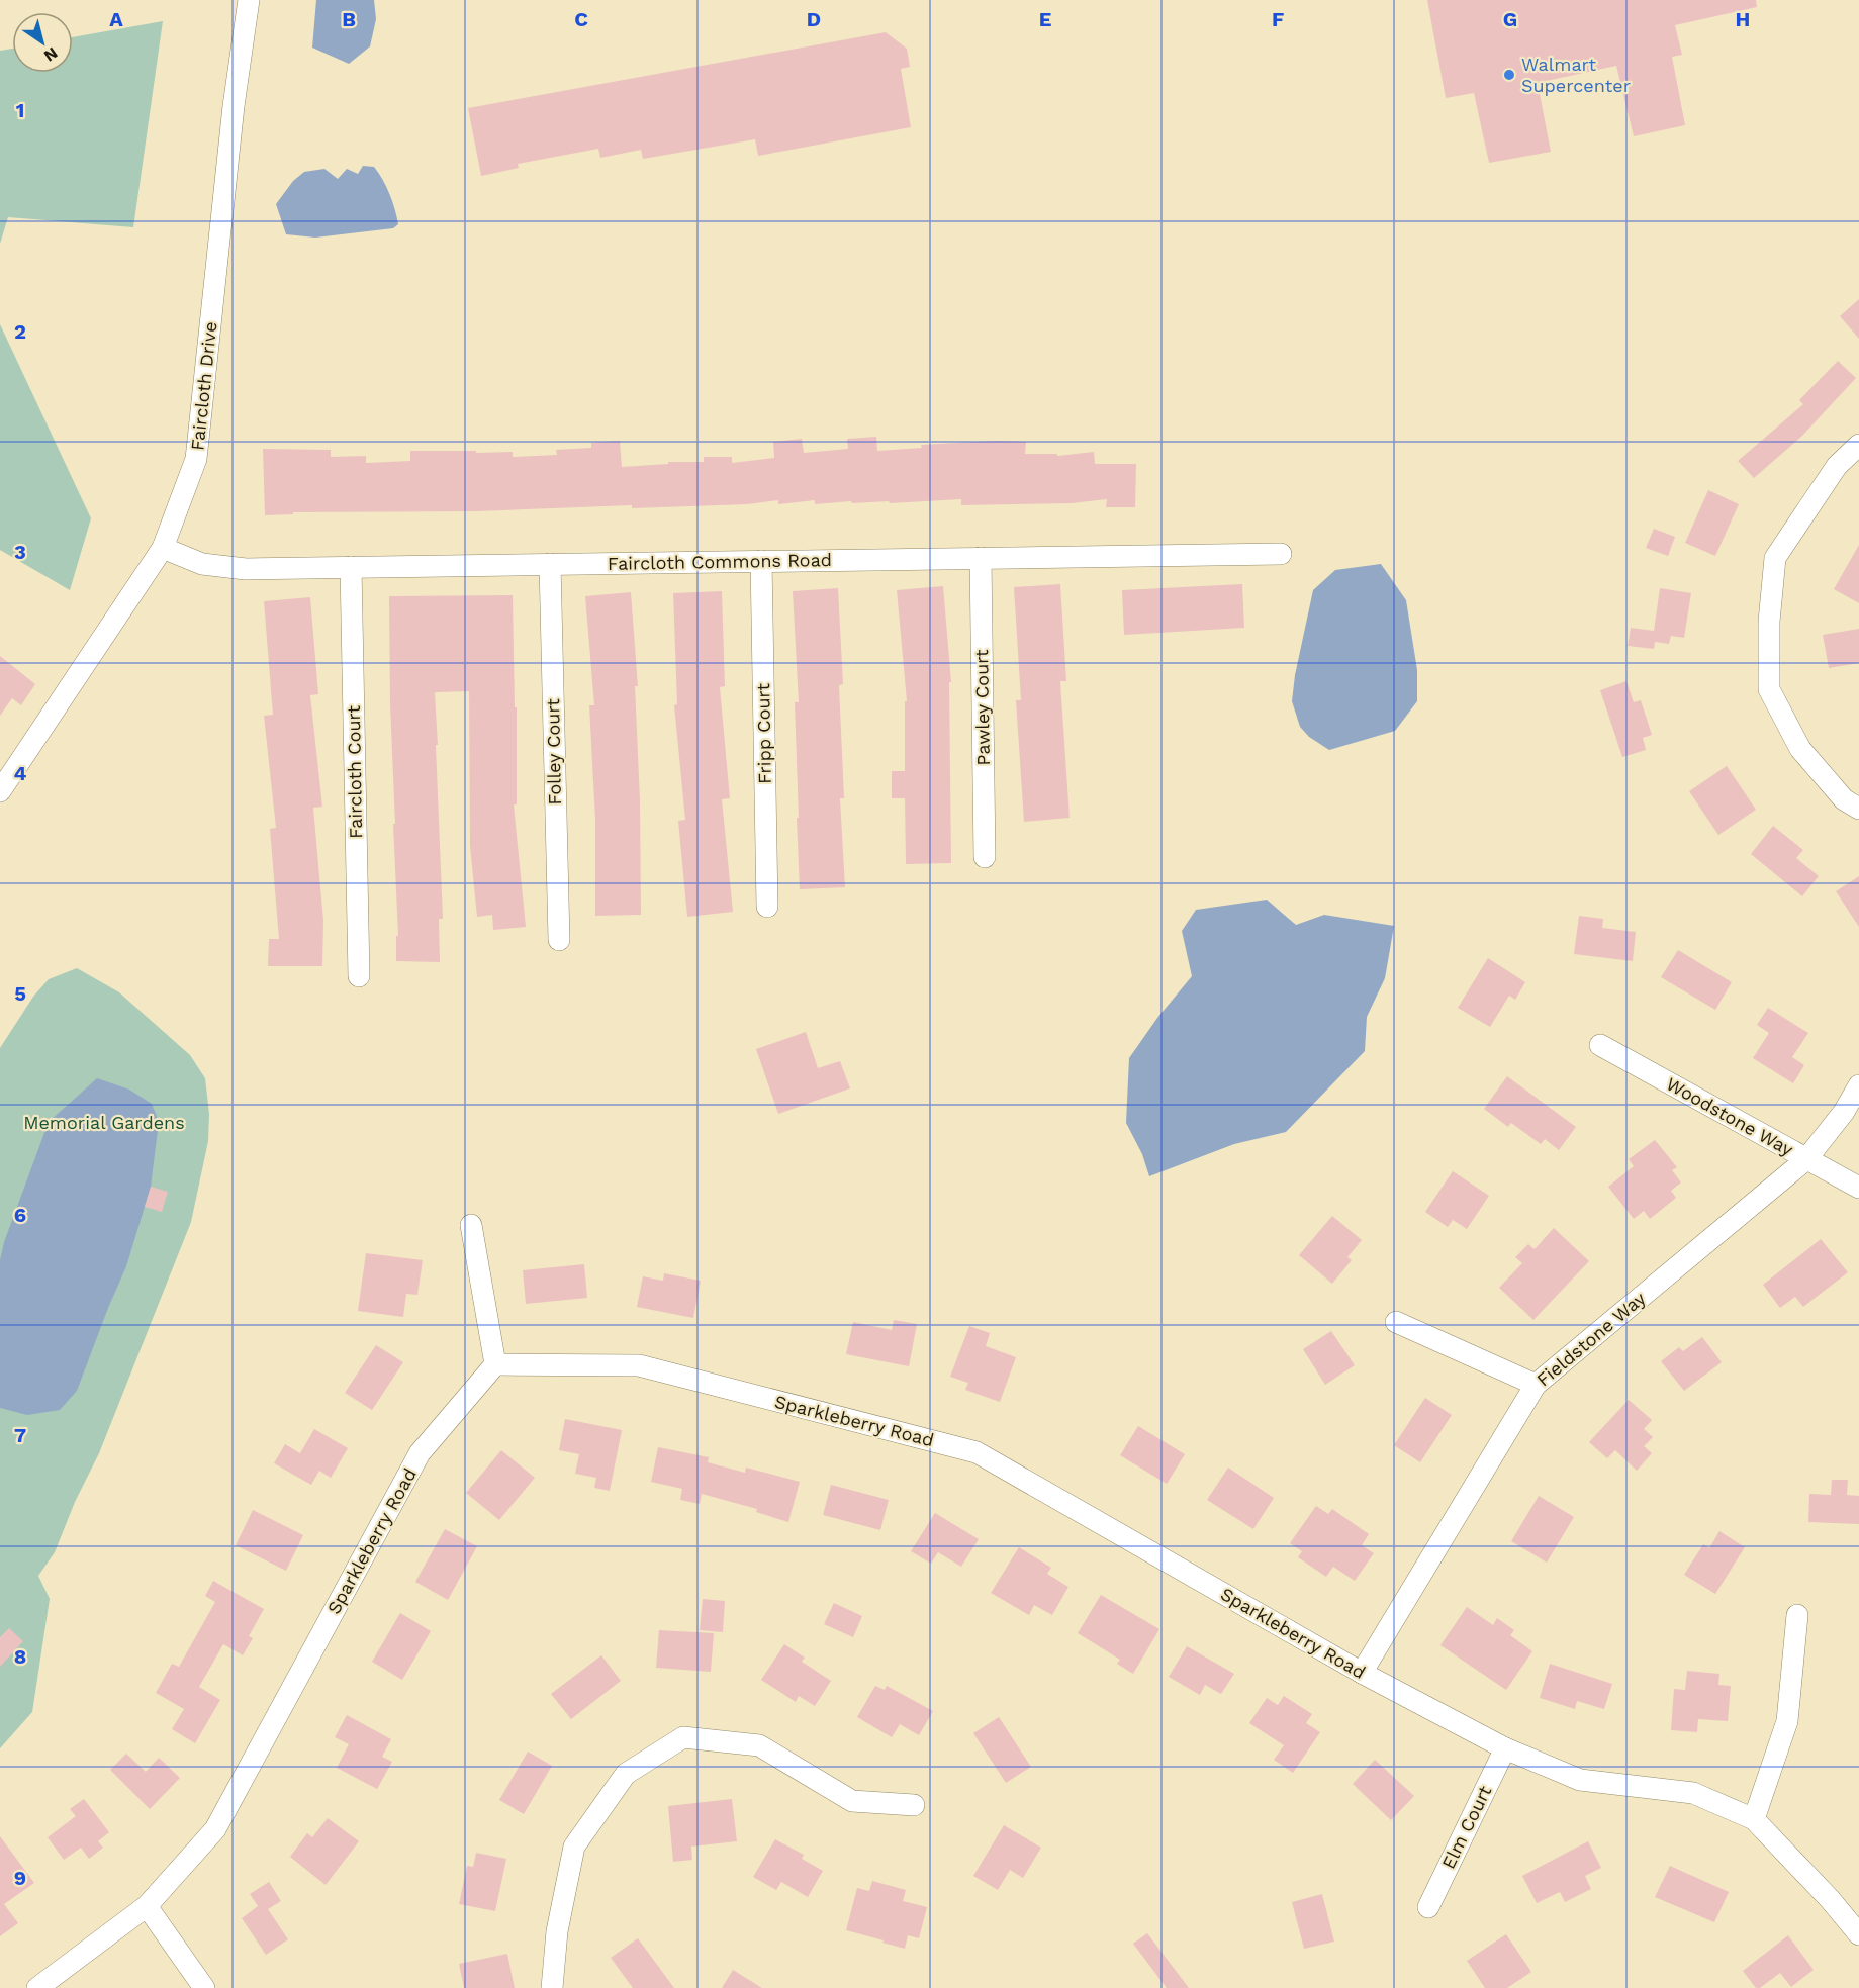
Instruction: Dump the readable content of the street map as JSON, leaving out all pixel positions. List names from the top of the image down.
{
  "streets": {
    "street": [
      "Faircloth Drive",
      "Faircloth Commons Road",
      "Pawley Court",
      "Fripp Court",
      "Folley Court",
      "Faircloth Court",
      "Woodstone Way",
      "Fieldstone Way",
      "Sparkleberry Road",
      "Elm Court"
    ]
  },
  "crossings": [
    ["Faircloth Drive", "Faircloth Commons Road"],
    ["Faircloth Commons Road", "Pawley Court"],
    ["Faircloth Commons Road", "Fripp Court"],
    ["Faircloth Commons Road", "Folley Court"],
    ["Faircloth Commons Road", "Faircloth Court"],
    ["Woodstone Way", "Fieldstone Way"],
    ["Fieldstone Way", "Sparkleberry Road"],
    ["Sparkleberry Road", "Elm Court"]
  ],
  "parks": ["Memorial Gardens"],
  "places": ["Walmart Supercenter"],
  "north": "bottom right",
  "grid": {
    "columns": [
      "A",
      "B",
      "C",
      "D",
      "E",
      "F",
      "G",
      "H"
    ],
    "rows": [
      "1",
      "2",
      "3",
      "4",
      "5",
      "6",
      "7",
      "8",
      "9"
    ]
  }
}
